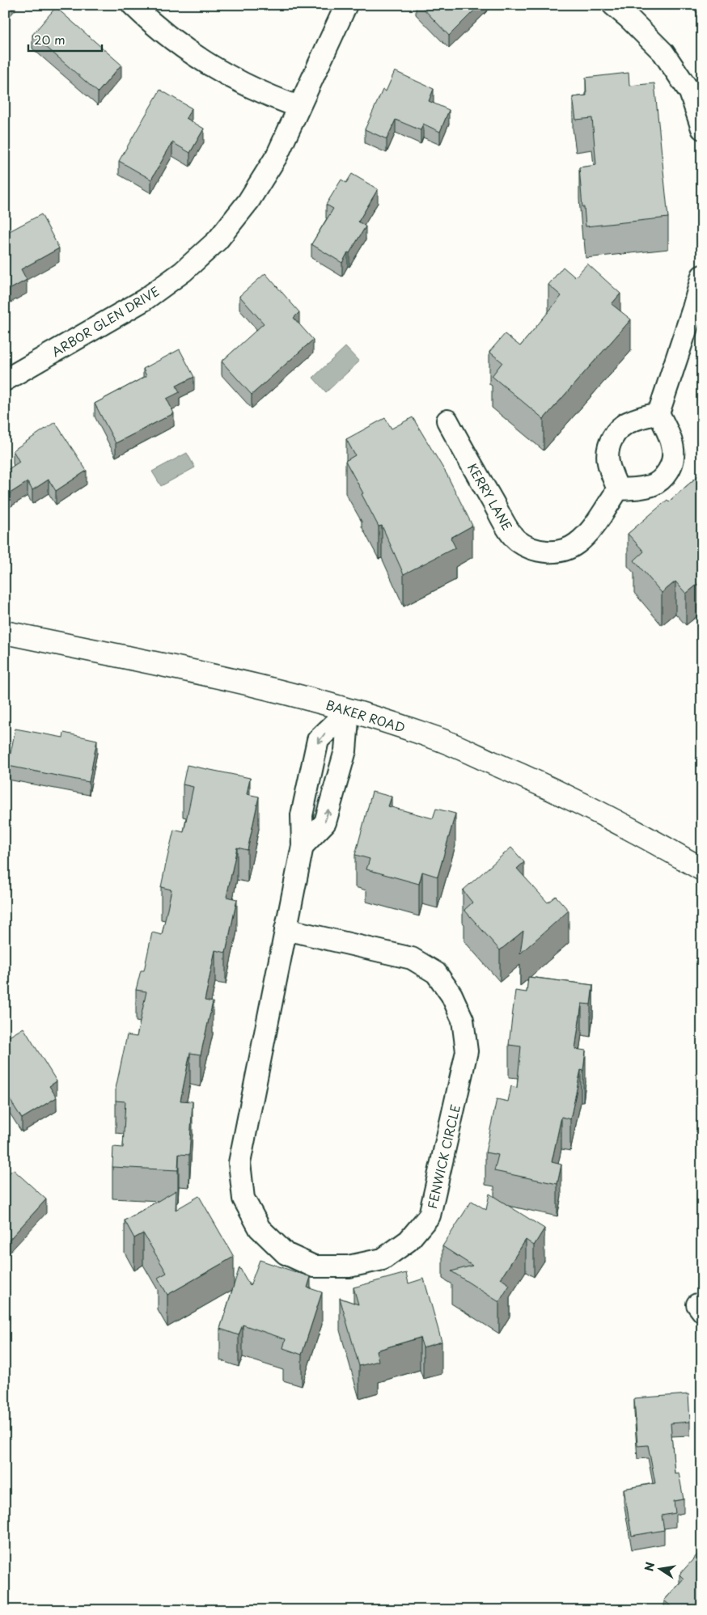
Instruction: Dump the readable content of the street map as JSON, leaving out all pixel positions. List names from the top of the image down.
{
  "streets": {
    "main road": ["BAKER ROAD"],
    "street": ["ARBOR GLEN DRIVE", "KERRY LANE", "FENWICK CIRCLE"]
  },
  "crossings": [
    ["BAKER ROAD", "FENWICK CIRCLE"]
  ],
  "scale_bar": "20 m",
  "north": "left"
}
